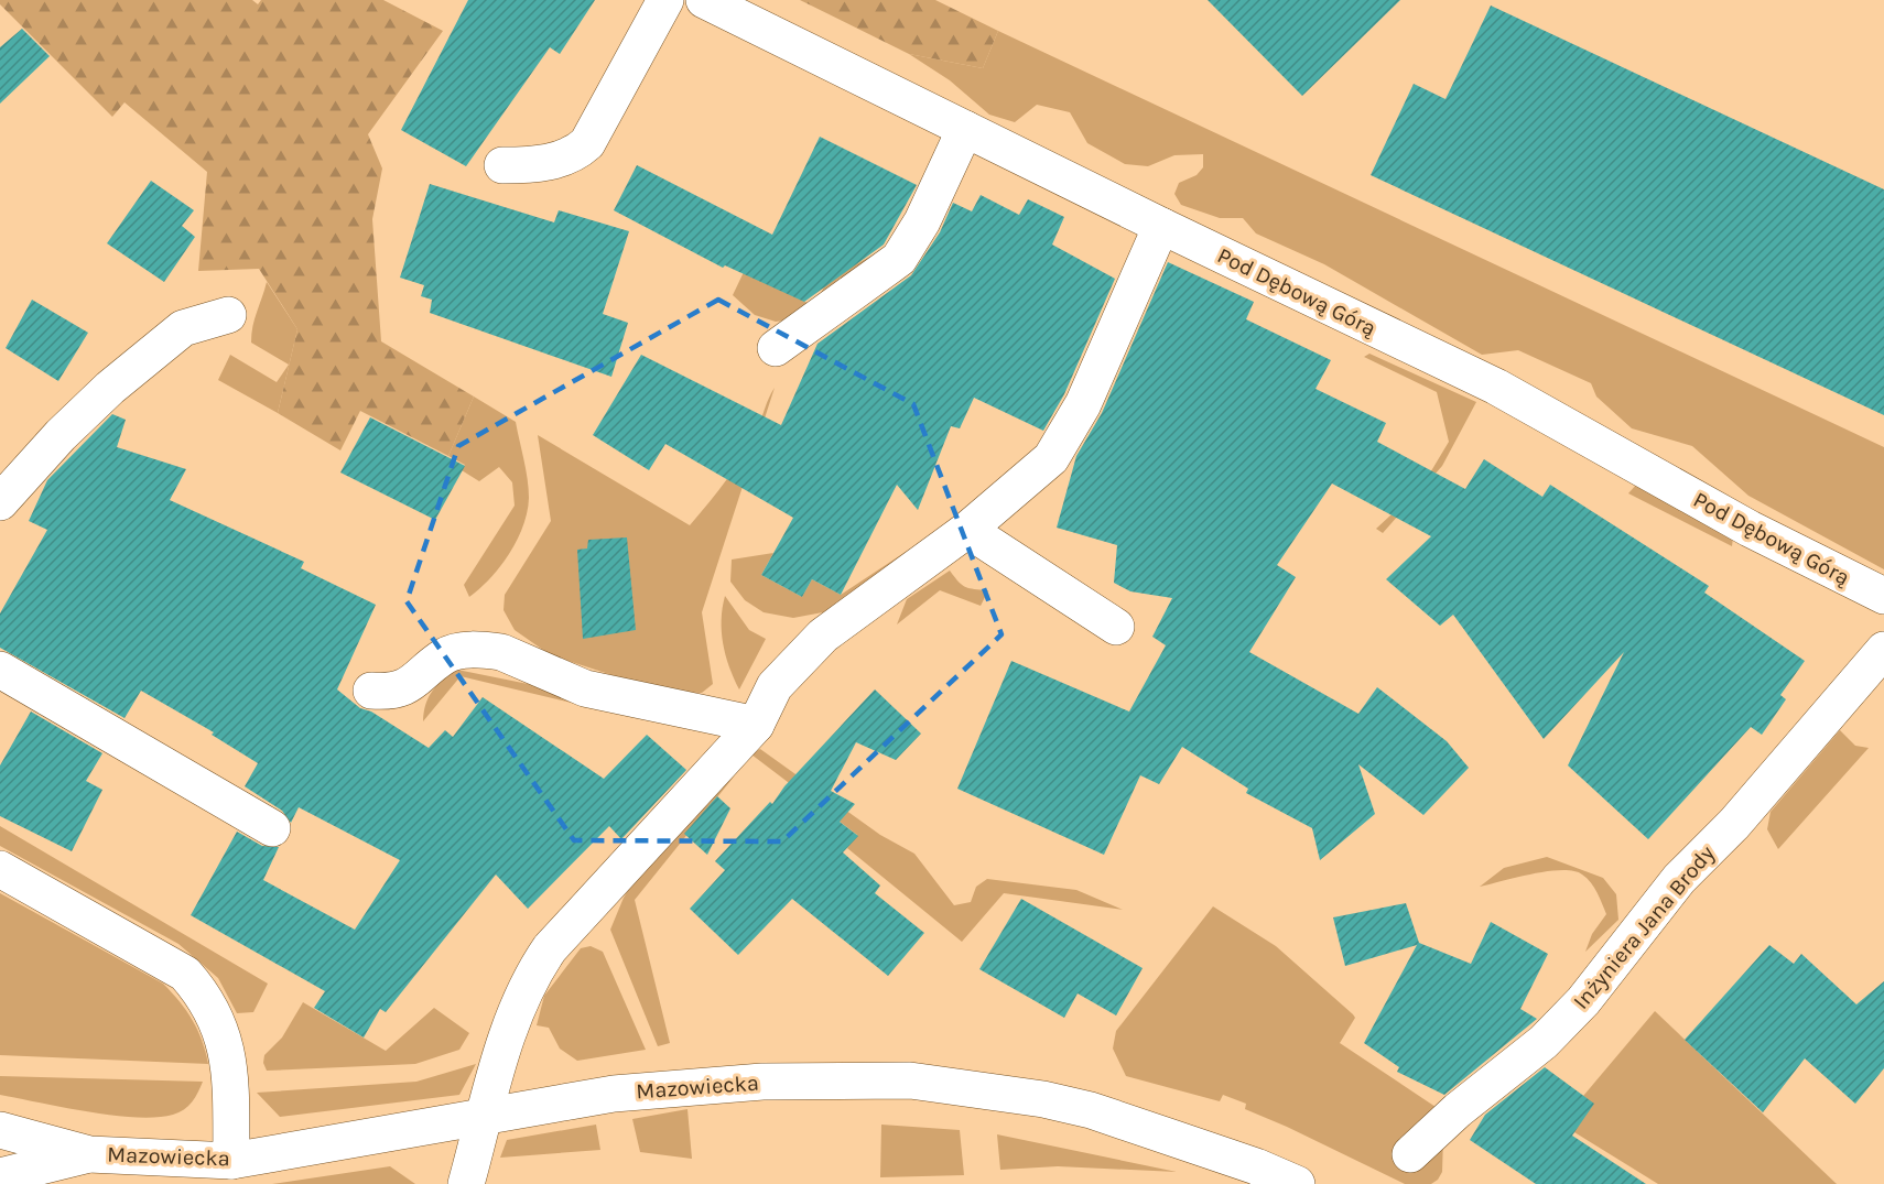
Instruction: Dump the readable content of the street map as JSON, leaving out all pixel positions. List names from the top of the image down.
{
  "streets": {
    "street": ["Pod Dębową Górą", "Inżyniera Jana Brody", "Mazowiecka"]
  }
}
